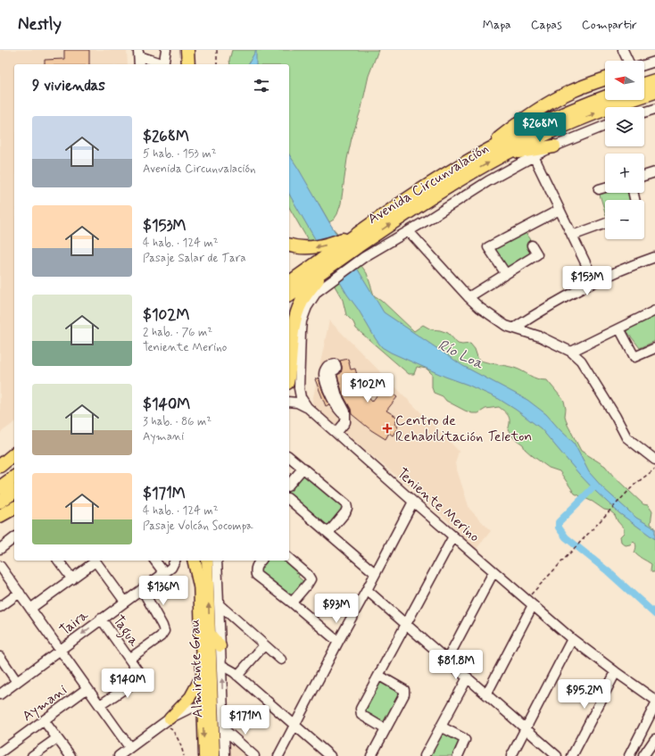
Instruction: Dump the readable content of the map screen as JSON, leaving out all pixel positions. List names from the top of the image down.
{
  "streets": {
    "highway": ["Avenida Circunvalación"],
    "main road": ["Almirante Grau"],
    "street": [
      "Teniente Merino",
      "Taira",
      "Tagua",
      "Aymani"
    ]
  },
  "crossings": [
    ["Taira", "Tagua"]
  ],
  "water": ["Río Loa"],
  "places": {
    "health": ["Centro de Rehabilitación Teleton"]
  },
  "north": "left",
  "page": {
    "header": "Nestly",
    "nav": ["Mapa", "Capas", "Compartir"],
    "map_buttons": ["+", "−"],
    "heading": "9 viviendas",
    "list": [
      {
        "name": "$268M",
        "note": "5 hab. · 153 m² · Avenida Circunvalación"
      },
      {
        "name": "$153M",
        "note": "4 hab. · 124 m² · Pasaje Salar de Tara"
      },
      {
        "name": "$102M",
        "note": "2 hab. · 76 m² · Teniente Merino"
      },
      {
        "name": "$140M",
        "note": "3 hab. · 86 m² · Aymani"
      },
      {
        "name": "$171M",
        "note": "4 hab. · 124 m² · Pasaje Volcán Socompa"
      }
    ],
    "price": [
      "$268M",
      "$153M",
      "$102M",
      "$136M",
      "$93M",
      "$81.8M",
      "$140M",
      "$95.2M",
      "$171M"
    ]
  }
}
